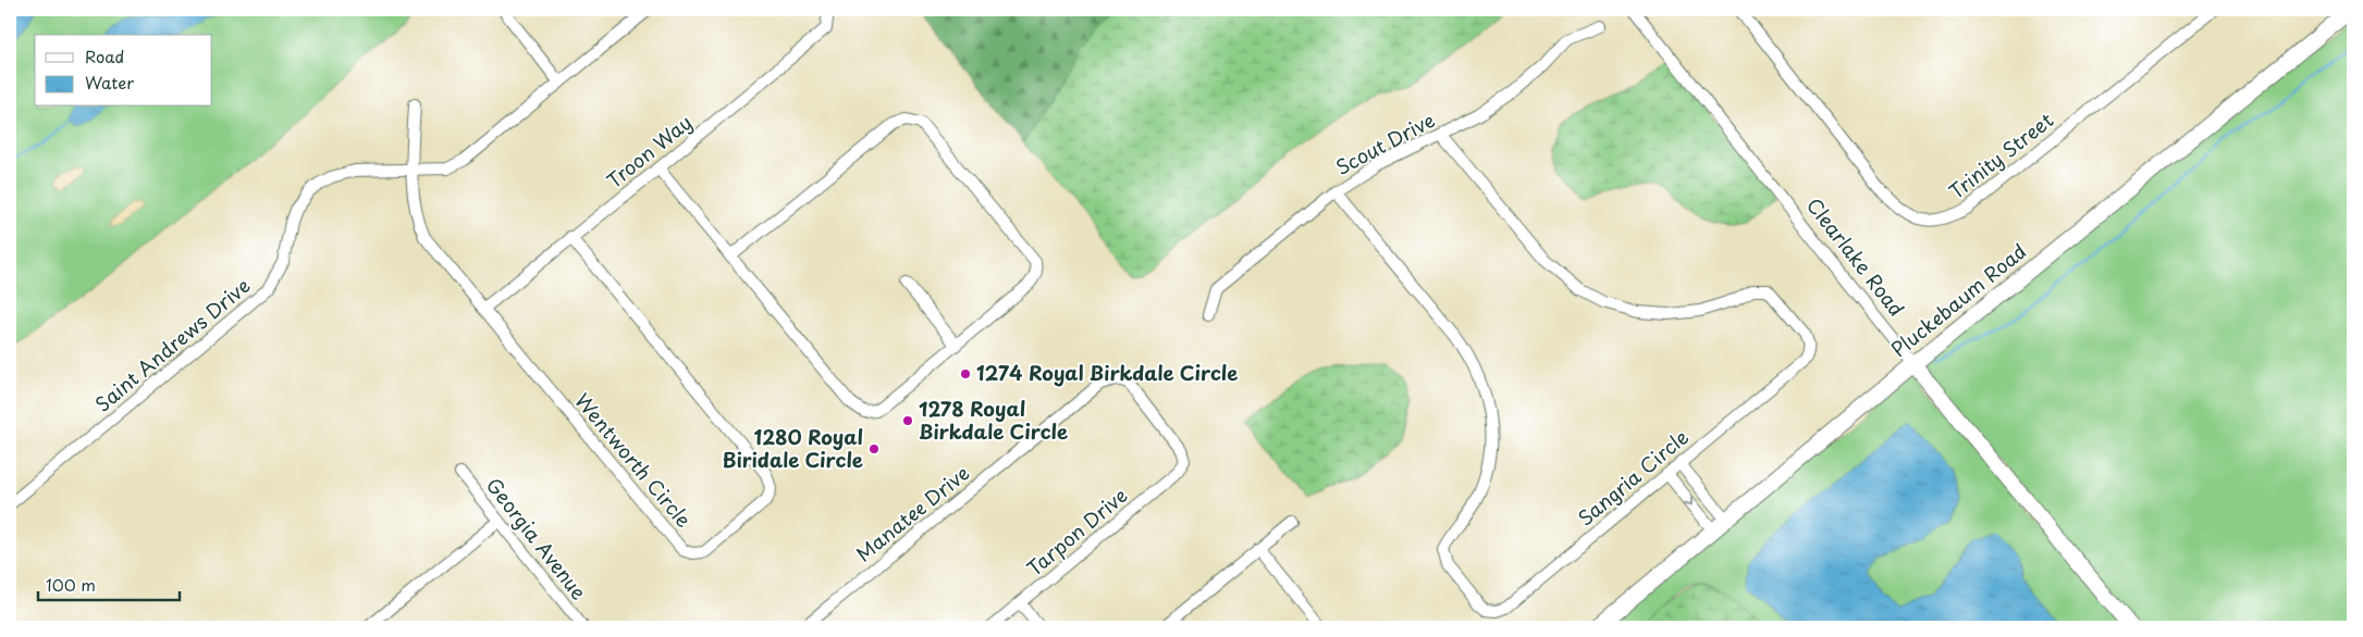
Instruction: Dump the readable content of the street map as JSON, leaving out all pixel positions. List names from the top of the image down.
{
  "streets": {
    "street": [
      "Scout Drive",
      "Troon Way",
      "Trinity Street",
      "Clearlake Road",
      "Pluckebaum Road",
      "Saint Andrews Drive",
      "Wentworth Circle",
      "Sangria Circle",
      "Manatee Drive",
      "Tarpon Drive",
      "Georgia Avenue"
    ]
  },
  "crossings": [
    ["Scout Drive", "Sangria Circle"],
    ["Troon Way", "Wentworth Circle"],
    ["Clearlake Road", "Pluckebaum Road"],
    ["Saint Andrews Drive", "Wentworth Circle"],
    ["Manatee Drive", "Tarpon Drive"]
  ],
  "places": ["1274 Royal Birkdale Circle", "1278 Royal Birkdale Circle", "1280 Royal Biridale Circle"],
  "legend": ["Road", "Water"],
  "scale_bar": "100 m"
}
